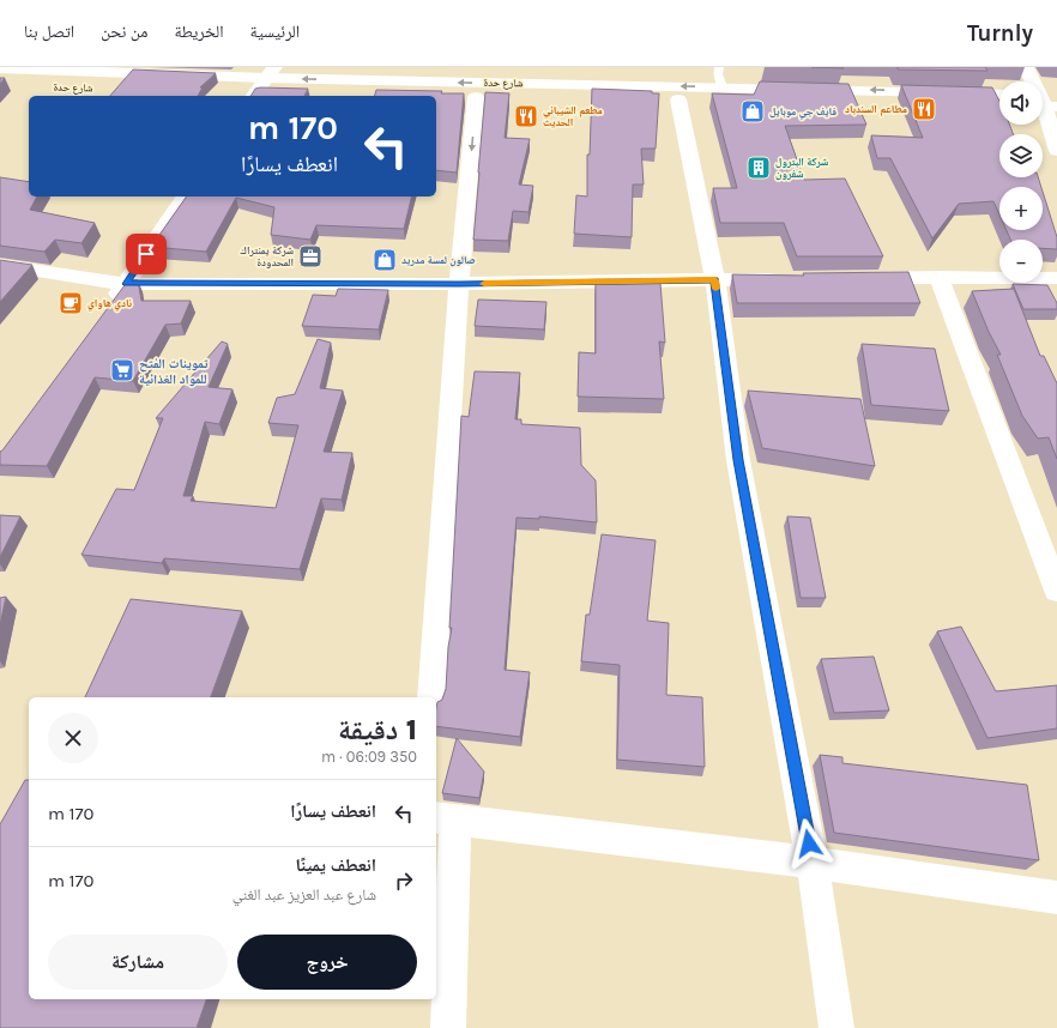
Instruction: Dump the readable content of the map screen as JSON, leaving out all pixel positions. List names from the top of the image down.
{
  "streets": {
    "street": ["شارع حدة"]
  },
  "places": {
    "restaurant": ["مطاعم السندباد", "مطعم الشيباني الحديث"],
    "shop": ["فايف جي موبايل", "صالون لمسة مدريد"],
    "building": ["شركة البترول شفرون"],
    "office": ["شركة يمنتراك المحدودة"],
    "cafe": ["نادي هاواي"],
    "supermarket": ["تموينات الفتح للمواد الغذائية"]
  },
  "page": {
    "header": "Turnly",
    "nav": [
      "الرئيسية",
      "الخريطة",
      "من نحن",
      "اتصل بنا"
    ],
    "map_buttons": ["+", "−"],
    "turn": ["170 m", "انعطف يسارًا"],
    "heading": ["1 دقيقة", "350 m · 06:09"],
    "list": [
      {
        "name": "انعطف يسارًا",
        "value": "170 m"
      },
      {
        "name": "انعطف يمينًا",
        "note": "شارع عبد العزيز عبد الغني",
        "value": "170 m"
      }
    ],
    "buttons": ["خروج", "مشاركة"]
  }
}
